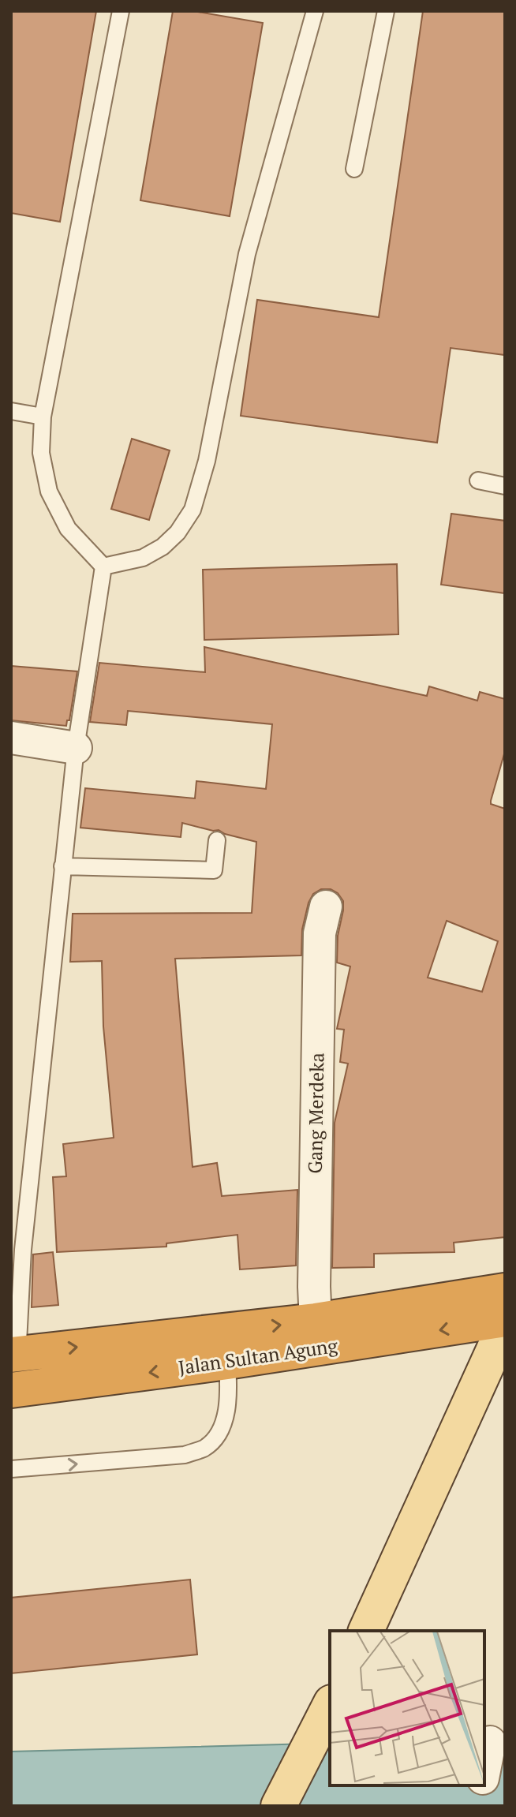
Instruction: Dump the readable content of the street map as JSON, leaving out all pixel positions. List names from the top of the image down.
{
  "streets": {
    "highway": ["Jalan Sultan Agung"],
    "street": ["Gang Merdeka"]
  },
  "crossings": [
    ["Gang Merdeka", "Jalan Sultan Agung"]
  ]
}
